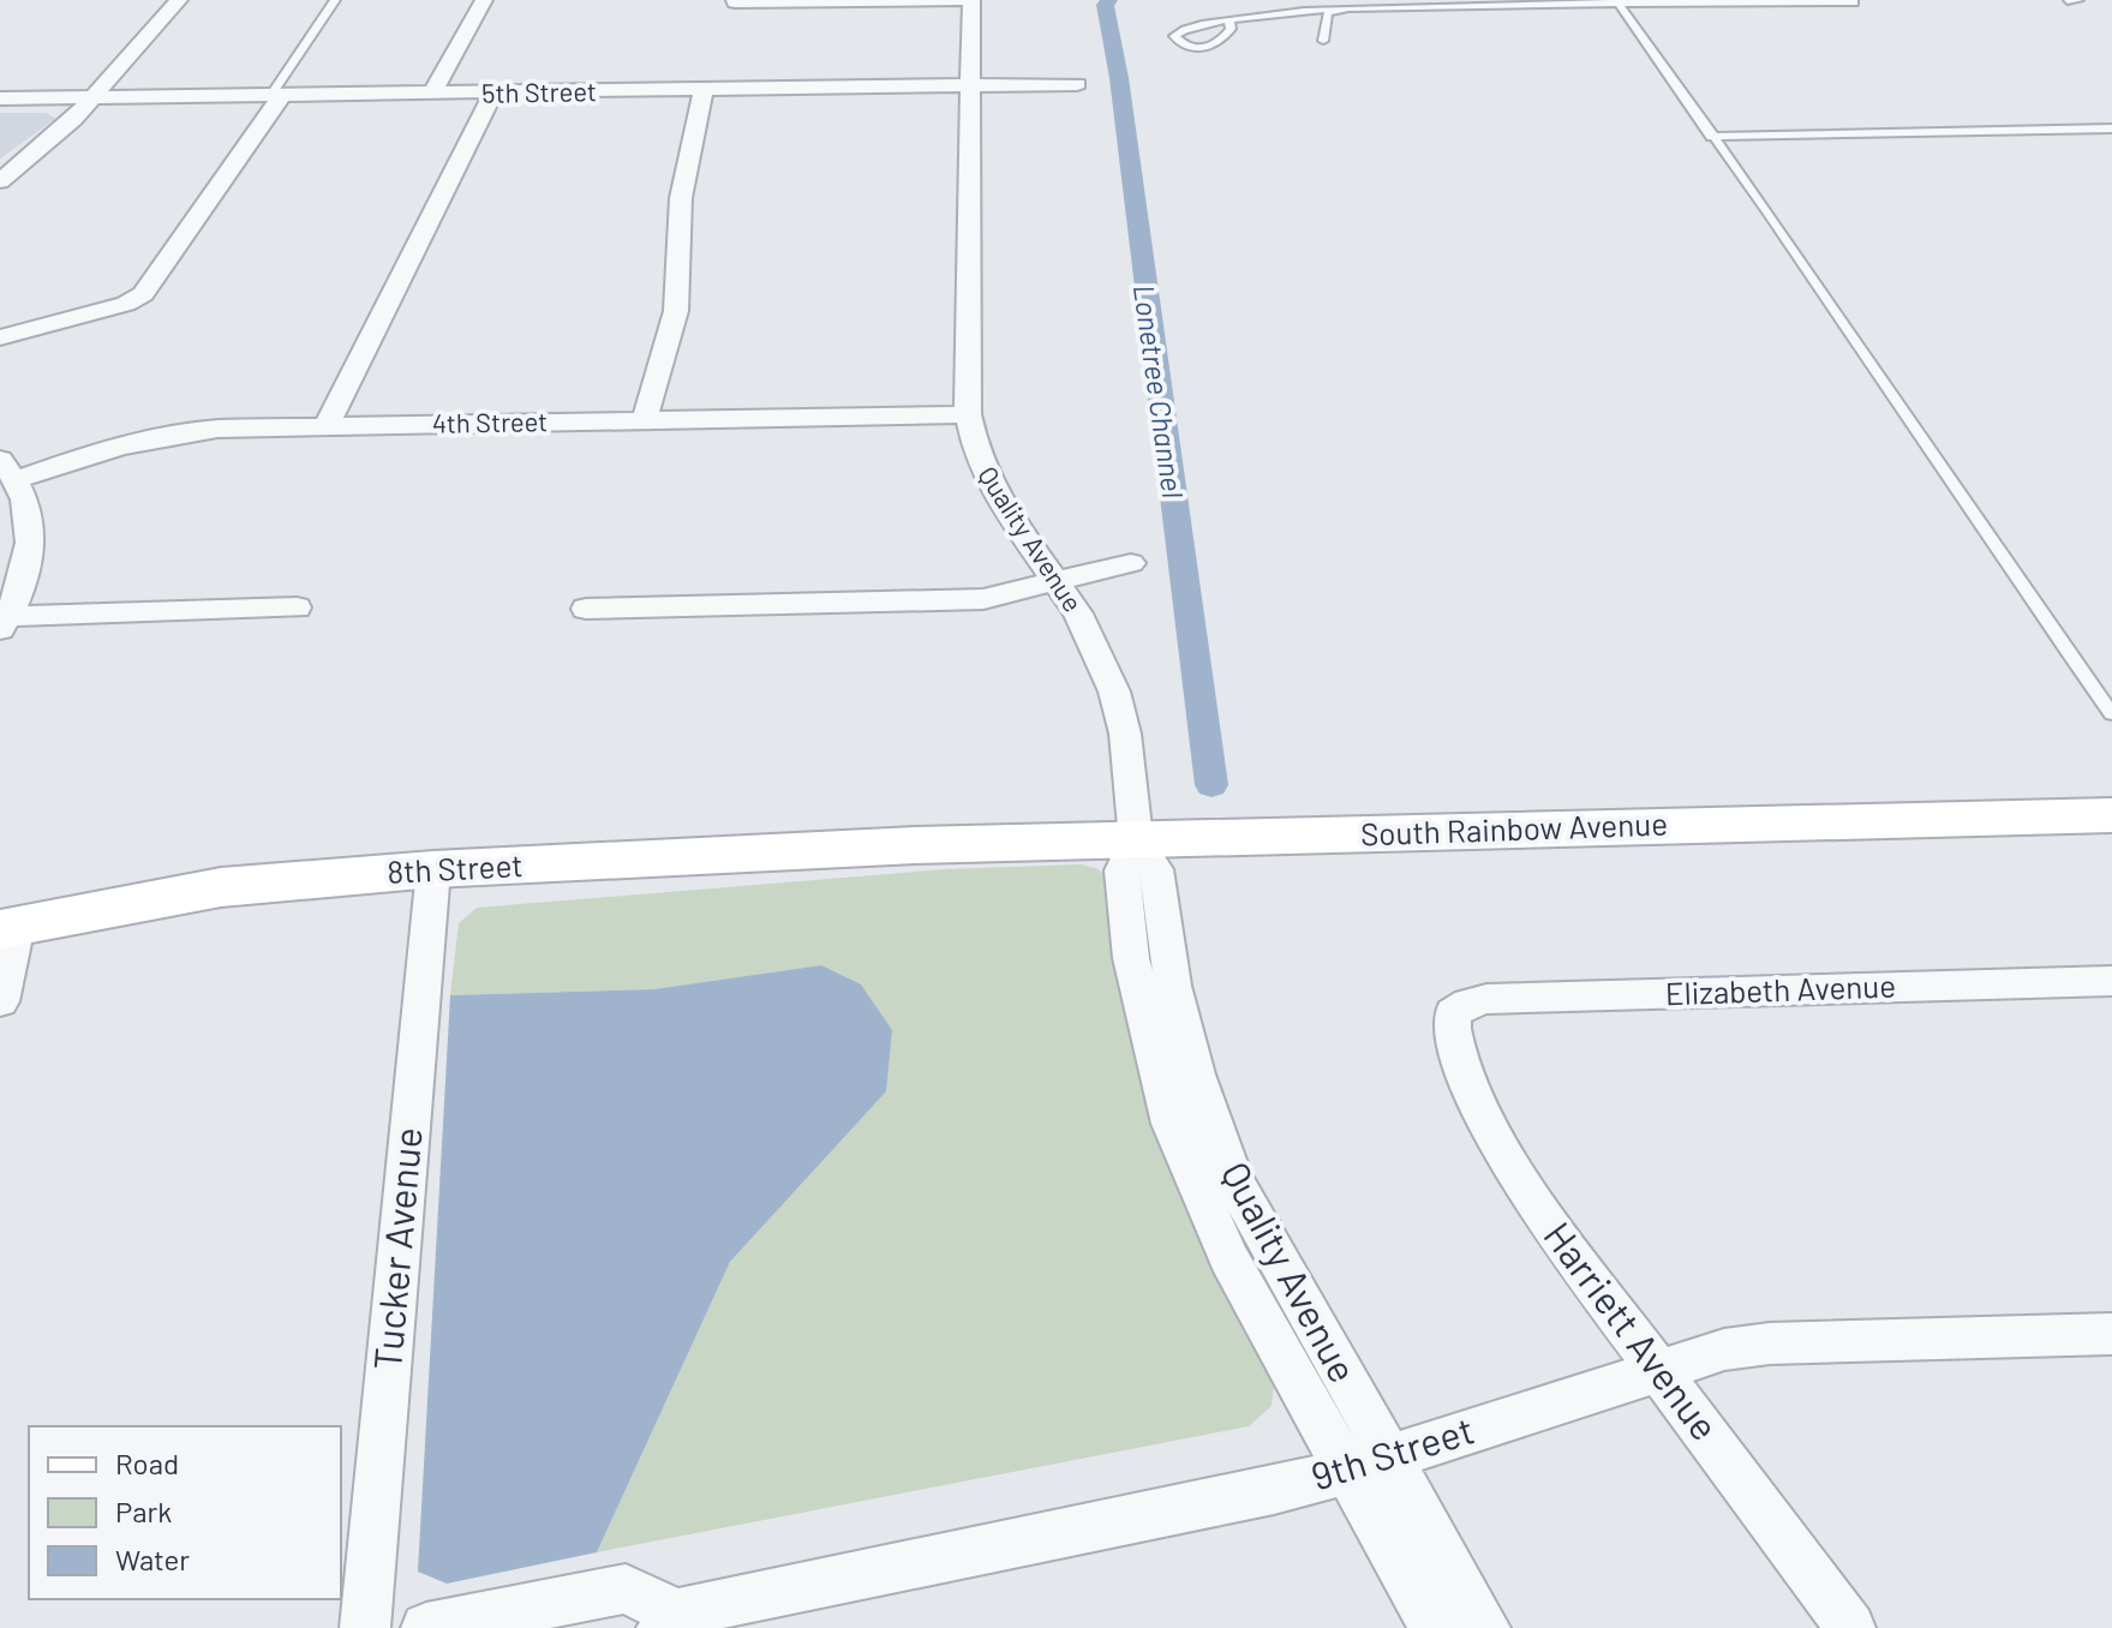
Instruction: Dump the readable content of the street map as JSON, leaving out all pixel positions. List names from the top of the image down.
{
  "streets": {
    "street": [
      "5th Street",
      "4th Street",
      "Quality Avenue",
      "South Rainbow Avenue",
      "8th Street",
      "Elizabeth Avenue",
      "Tucker Avenue",
      "Harriett Avenue",
      "9th Street"
    ]
  },
  "crossings": [
    ["5th Street", "Quality Avenue"],
    ["4th Street", "Quality Avenue"],
    ["Quality Avenue", "South Rainbow Avenue"],
    ["Quality Avenue", "9th Street"],
    ["South Rainbow Avenue", "8th Street"],
    ["8th Street", "Tucker Avenue"],
    ["Elizabeth Avenue", "Harriett Avenue"],
    ["Harriett Avenue", "9th Street"]
  ],
  "water": ["Lonetree Channel"],
  "legend": ["Road", "Park", "Water"]
}
